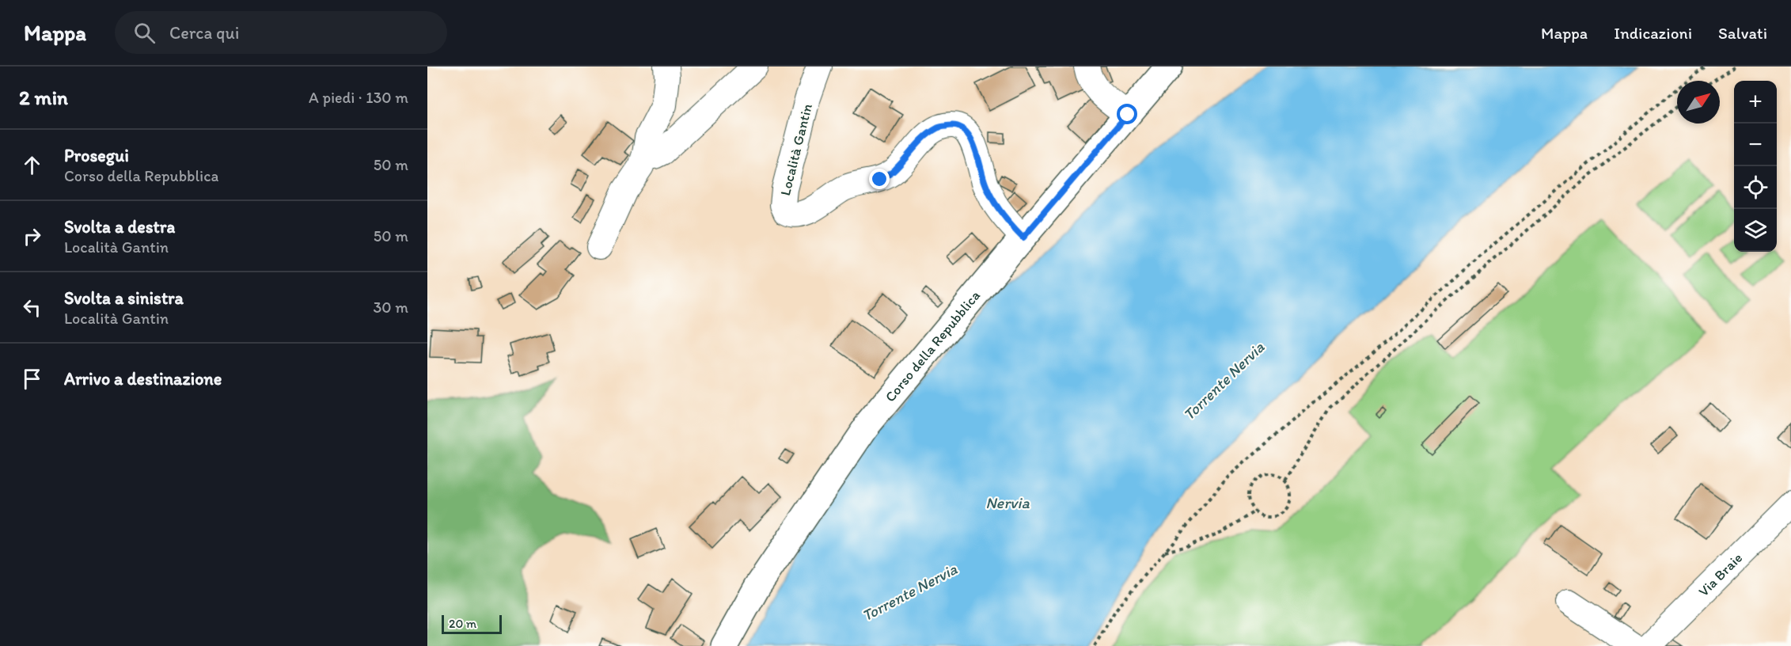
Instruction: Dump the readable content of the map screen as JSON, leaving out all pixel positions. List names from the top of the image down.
{
  "streets": {
    "main road": ["Corso della Repubblica"],
    "street": ["Località Gantin", "Via Braie"]
  },
  "crossings": [
    ["Località Gantin", "Corso della Repubblica"]
  ],
  "water": ["Torrente Nervia", "Nervia"],
  "scale_bar": "20 m",
  "north": "top right",
  "page": {
    "header": "Mappa",
    "search": "Cerca qui",
    "nav": ["Mappa", "Indicazioni", "Salvati"],
    "heading": ["2 min", "A piedi · 130 m"],
    "map_buttons": ["+", "−"],
    "list": [
      ["Prosegui", "Corso della Repubblica", "50 m"],
      ["Svolta a destra", "Località Gantin", "50 m"],
      ["Svolta a sinistra", "Località Gantin", "30 m"],
      "Arrivo a destinazione"
    ],
    "scale": "20 m"
  }
}
